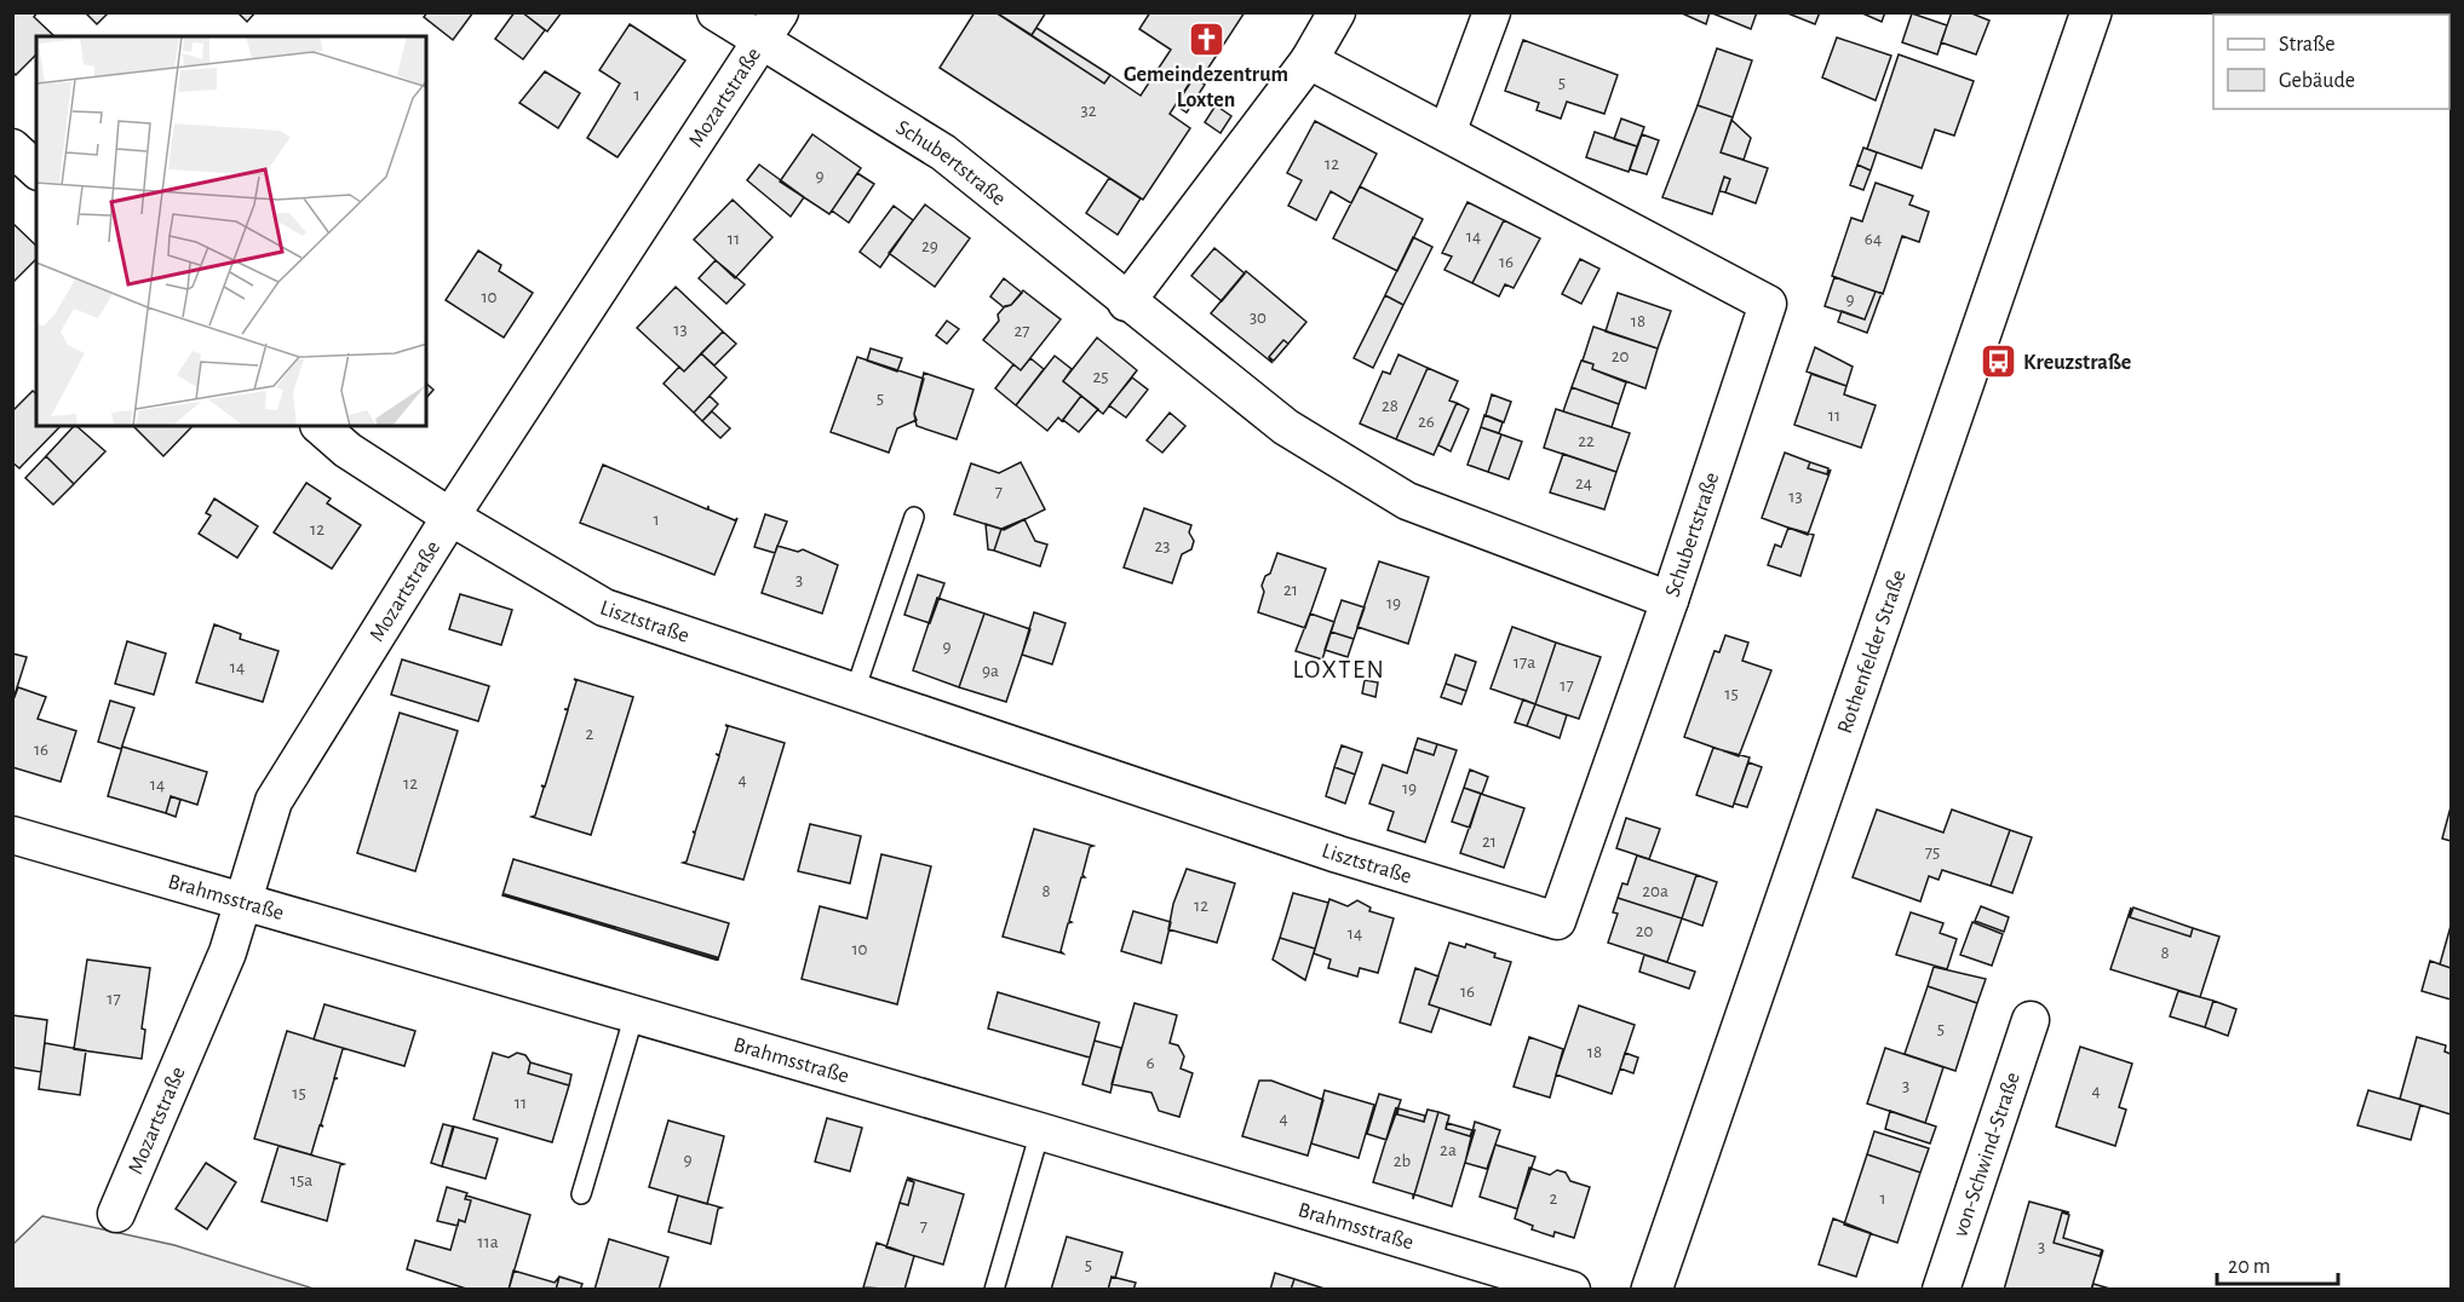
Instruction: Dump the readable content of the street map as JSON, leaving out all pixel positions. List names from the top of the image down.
{
  "streets": {
    "street": [
      "Mozartstraße",
      "Schubertstraße",
      "Lisztstraße",
      "Rothenfelder Straße",
      "Brahmsstraße",
      "von-Schwind-Straße"
    ]
  },
  "crossings": [
    ["Mozartstraße", "Schubertstraße"],
    ["Mozartstraße", "Lisztstraße"],
    ["Mozartstraße", "Brahmsstraße"],
    ["Schubertstraße", "Lisztstraße"]
  ],
  "districts": ["LOXTEN"],
  "places": {
    "church": ["Gemeindezentrum Loxten"],
    "bus stop": ["Kreuzstraße"]
  },
  "house_numbers": [
    "5",
    "1",
    "32",
    "12",
    "9",
    "14",
    "11",
    "64",
    "29",
    "16",
    "10",
    "9",
    "30",
    "18",
    "13",
    "27",
    "20",
    "25",
    "5",
    "28",
    "11",
    "26",
    "22",
    "24",
    "7",
    "13",
    "1",
    "12",
    "23",
    "3",
    "21",
    "19",
    "9",
    "17a",
    "14",
    "9a",
    "17",
    "15",
    "2",
    "16",
    "4",
    "12",
    "14",
    "19",
    "21",
    "75",
    "8",
    "20a",
    "12",
    "20",
    "14",
    "10",
    "8",
    "16",
    "17",
    "5",
    "18",
    "6",
    "3",
    "4",
    "15",
    "11",
    "4",
    "2a",
    "9",
    "2b",
    "15a",
    "2",
    "1",
    "7",
    "11a",
    "3",
    "5"
  ],
  "legend": ["Straße", "Gebäude"],
  "scale_bar": "20 m"
}
